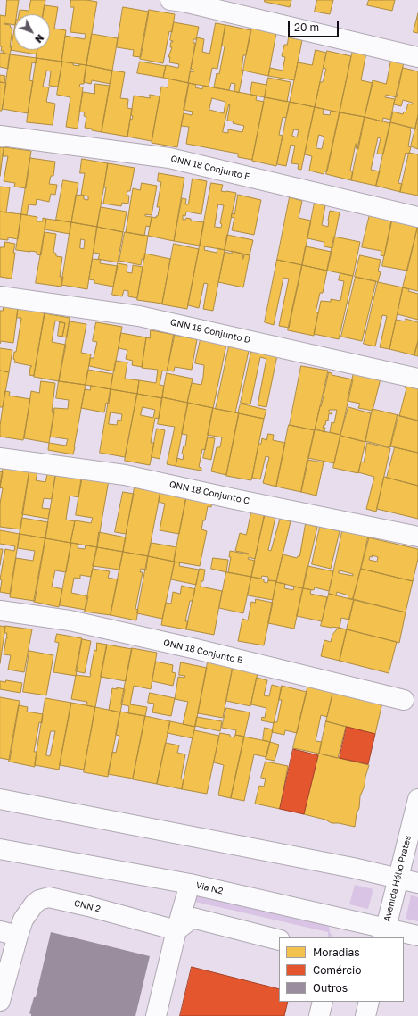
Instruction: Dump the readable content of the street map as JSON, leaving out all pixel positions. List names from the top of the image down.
{
  "streets": {
    "street": [
      "QNN 18 Conjunto E",
      "QNN 18 Conjunto D",
      "QNN 18 Conjunto C",
      "QNN 18 Conjunto B",
      "Avenida Hélio Prates",
      "Via N2",
      "CNN 2"
    ]
  },
  "crossings": [
    ["Avenida Hélio Prates", "Via N2"]
  ],
  "legend": ["Moradias", "Comércio", "Outros"],
  "scale_bar": "20 m",
  "north": "bottom right"
}
